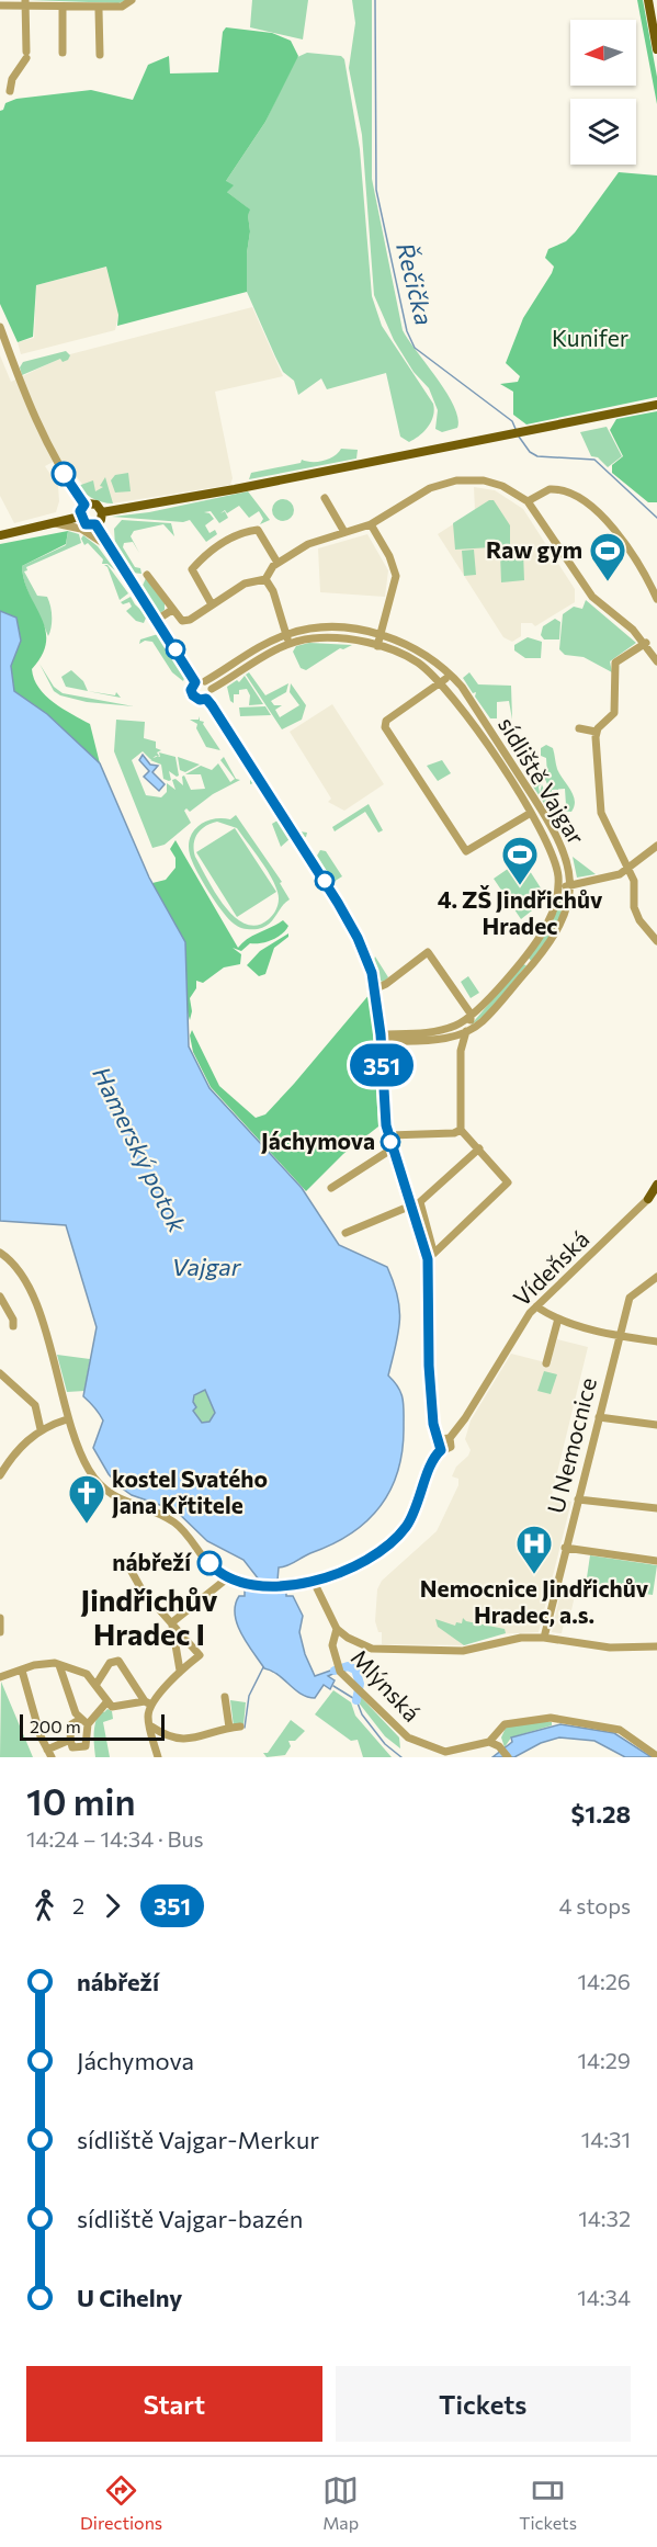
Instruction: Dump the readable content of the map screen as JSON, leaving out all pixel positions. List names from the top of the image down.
{
  "streets": {
    "street": [
      "sídliště Vajgar",
      "Vídeňská",
      "U Nemocnice",
      "Mlýnská"
    ]
  },
  "districts": ["Jindřichův Hradec I"],
  "water": ["Řečička", "Hamerský potok", "Vajgar"],
  "parks": ["Kunifer"],
  "places": {
    "sports": ["Raw gym", "4. ZŠ Jindřichův Hradec"],
    "other": ["Jáchymova", "nábřeží"],
    "church": ["kostel Svatého Jana Křtitele"],
    "hospital": ["Nemocnice Jindřichův Hradec, a.s."]
  },
  "lines": ["bus line 351"],
  "scale_bar": "200 m",
  "north": "left",
  "page": {
    "on_map": "351",
    "scale": "200 m",
    "heading": ["10 min", "14:24 – 14:34 · Bus", "$1.28"],
    "legs": ["2", "351", "4 stops"],
    "list": [
      {
        "name": "nábřeží",
        "value": "14:26"
      },
      {
        "name": "Jáchymova",
        "value": "14:29"
      },
      {
        "name": "sídliště Vajgar-Merkur",
        "value": "14:31"
      },
      {
        "name": "sídliště Vajgar-bazén",
        "value": "14:32"
      },
      {
        "name": "U Cihelny",
        "value": "14:34"
      }
    ],
    "buttons": ["Start", "Tickets"],
    "tabs": ["Directions", "Map", "Tickets"]
  }
}
